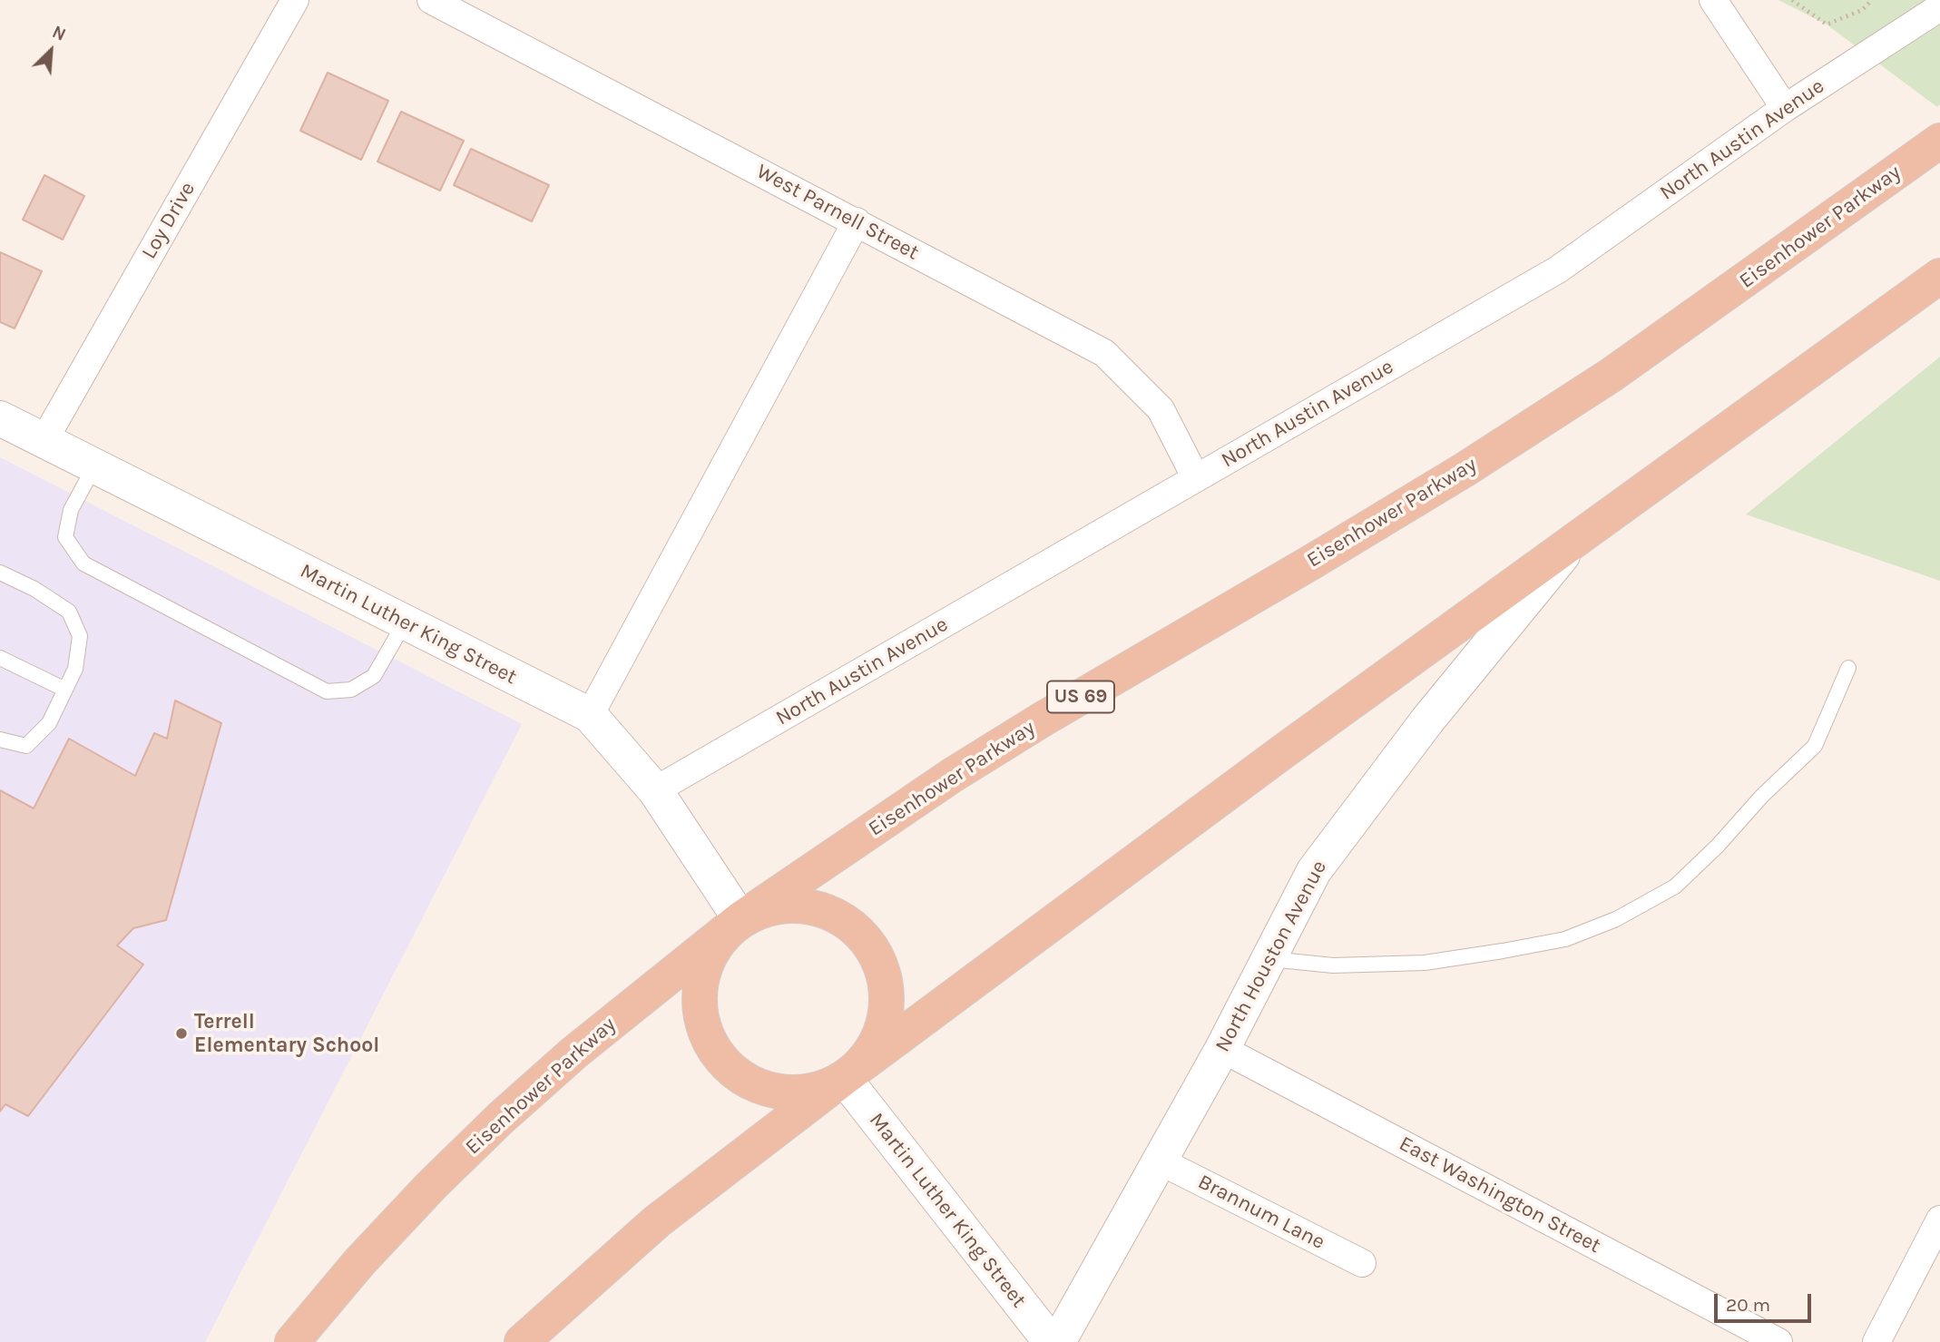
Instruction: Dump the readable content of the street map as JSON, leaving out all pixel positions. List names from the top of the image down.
{
  "streets": {
    "highway": ["Eisenhower Parkway", "US 69"],
    "street": [
      "North Austin Avenue",
      "West Parnell Street",
      "Loy Drive",
      "Martin Luther King Street",
      "North Houston Avenue",
      "East Washington Street",
      "Brannum Lane"
    ]
  },
  "crossings": [
    ["North Austin Avenue", "West Parnell Street"],
    ["North Austin Avenue", "Martin Luther King Street"],
    ["Loy Drive", "Martin Luther King Street"],
    ["Eisenhower Parkway", "Martin Luther King Street"],
    ["North Houston Avenue", "East Washington Street"],
    ["North Houston Avenue", "Brannum Lane"]
  ],
  "places": ["Terrell Elementary School"],
  "scale_bar": "20 m",
  "north": "top right"
}
